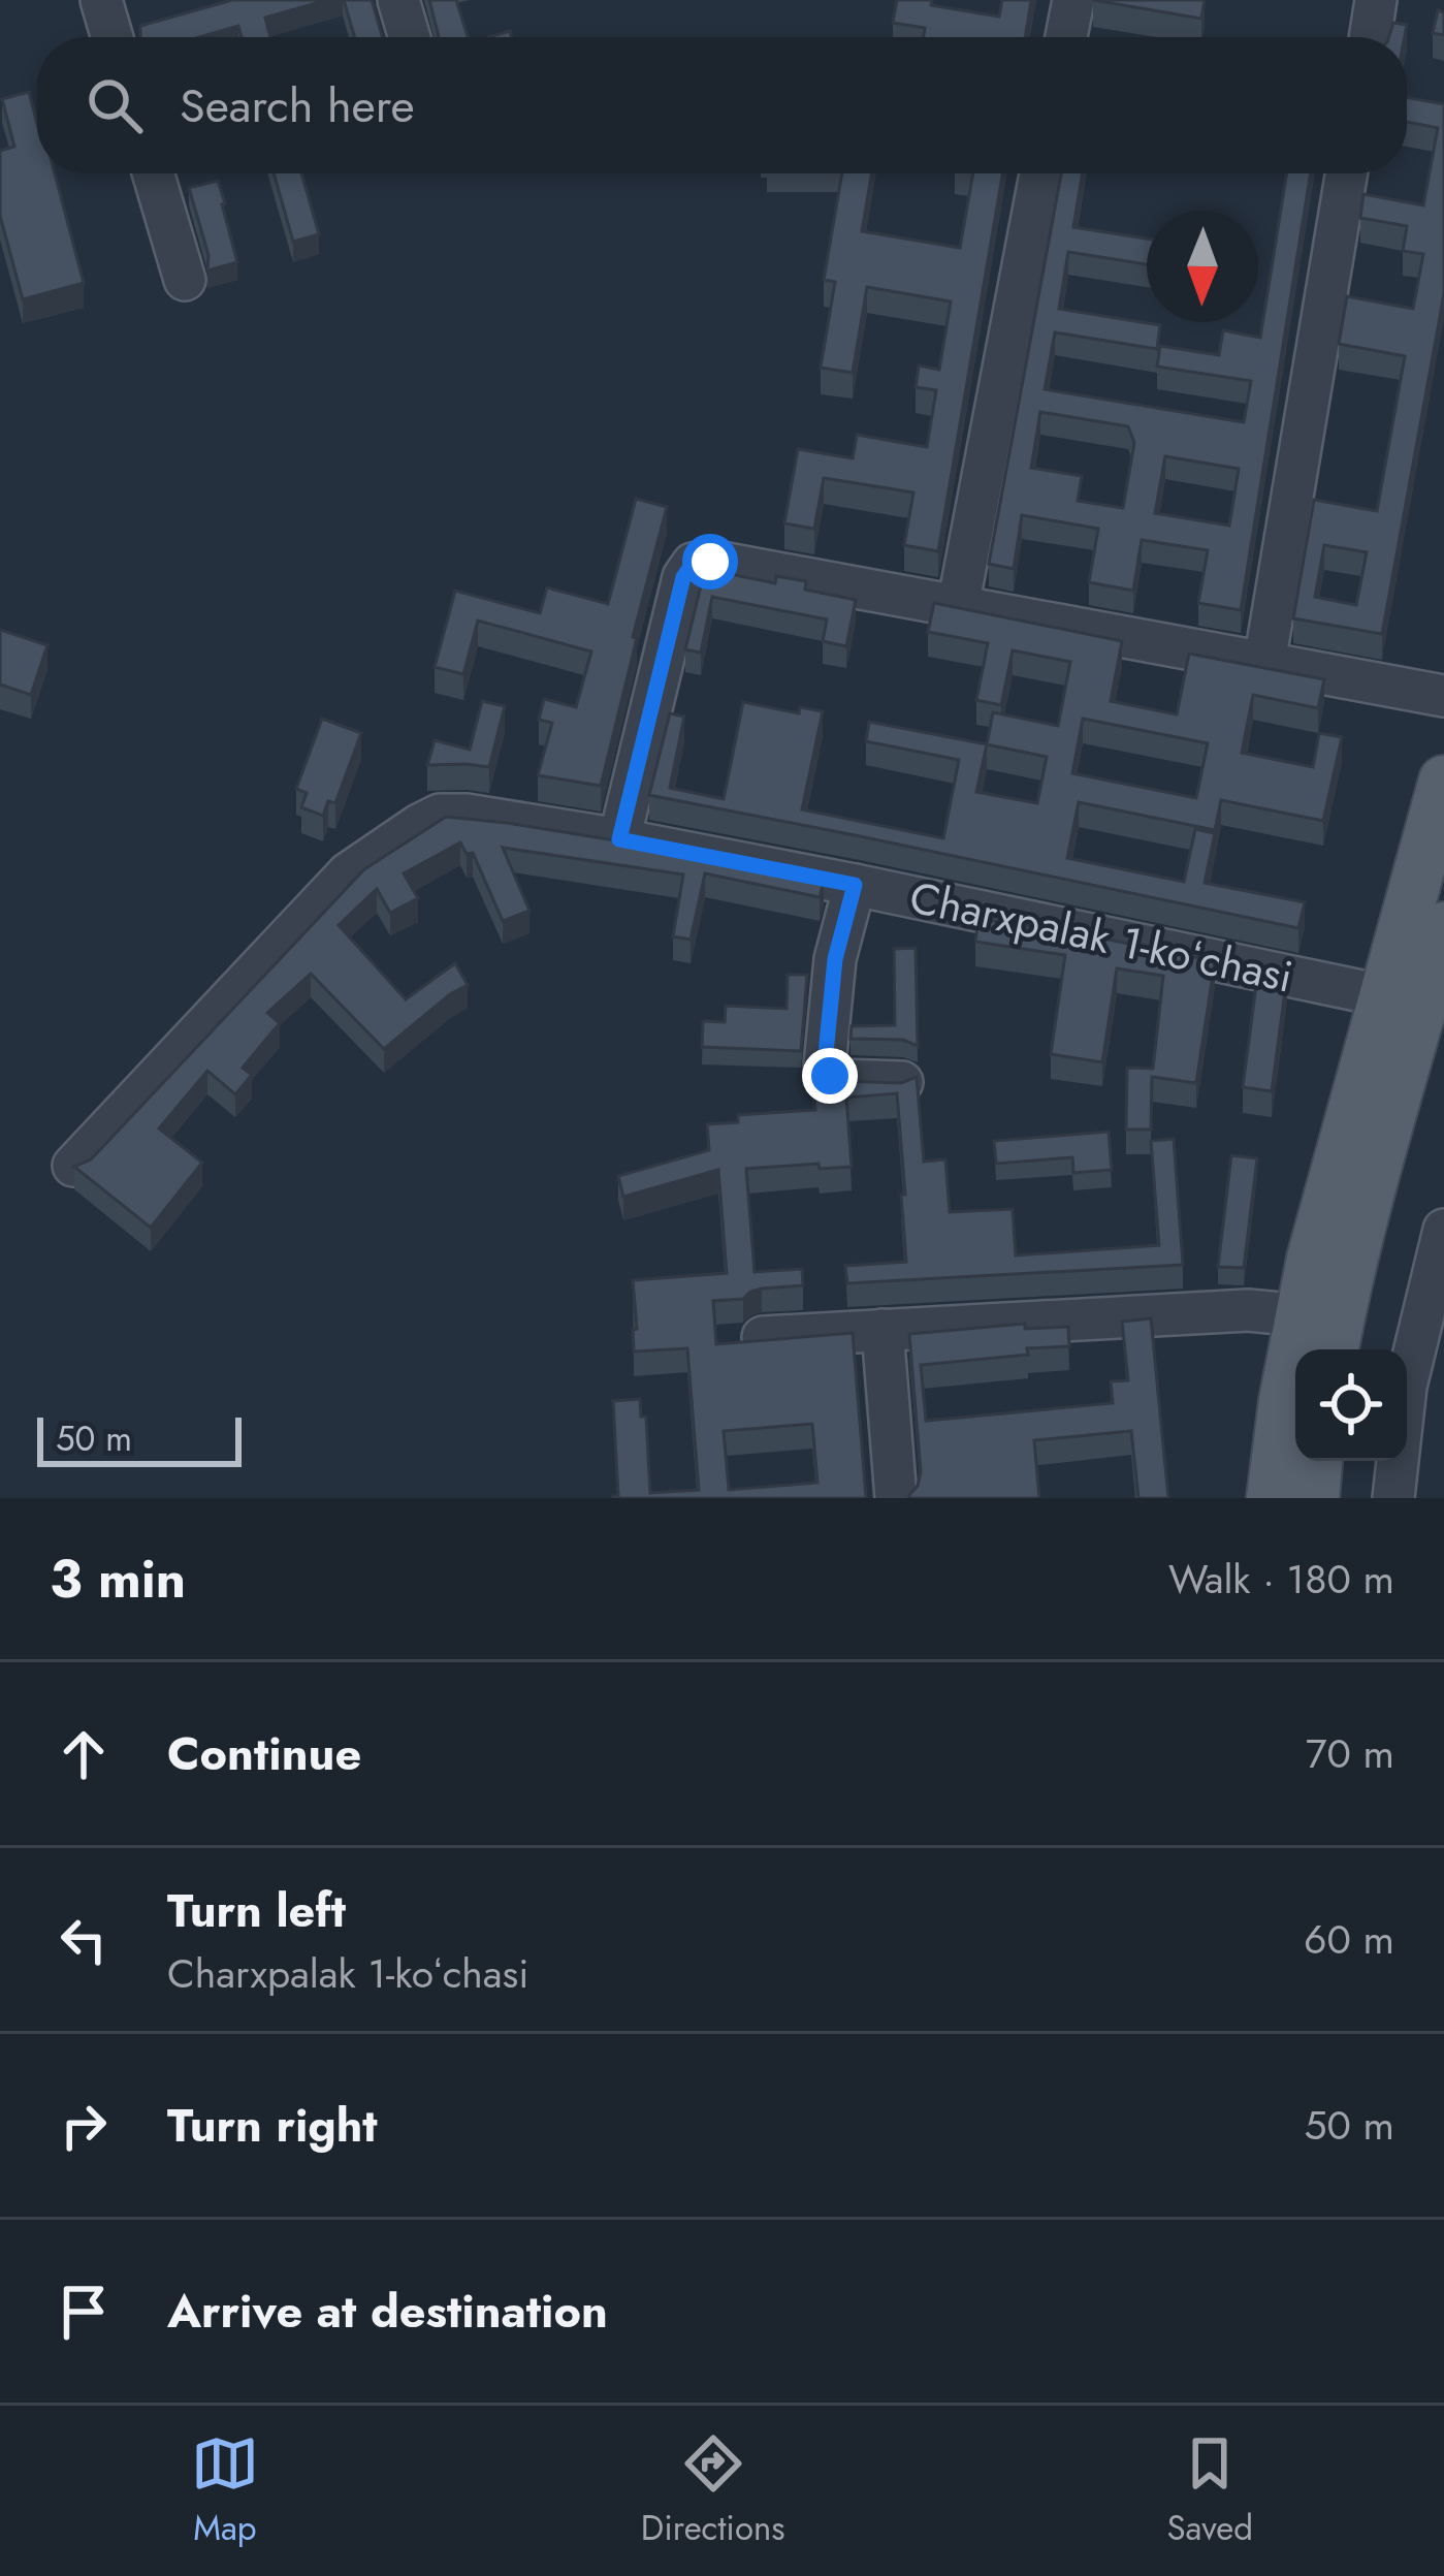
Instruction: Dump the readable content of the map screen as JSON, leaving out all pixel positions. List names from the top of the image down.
{
  "streets": {
    "street": ["Charxpalak 1-koʻchasi"]
  },
  "scale_bar": "50 m",
  "north": "bottom",
  "page": {
    "search": "Search here",
    "scale": "50 m",
    "heading": ["3 min", "Walk · 180 m"],
    "list": [
      ["Continue", "70 m"],
      ["Turn left", "Charxpalak 1-koʻchasi", "60 m"],
      ["Turn right", "50 m"],
      "Arrive at destination"
    ],
    "nav": ["Map", "Directions", "Saved"]
  }
}
